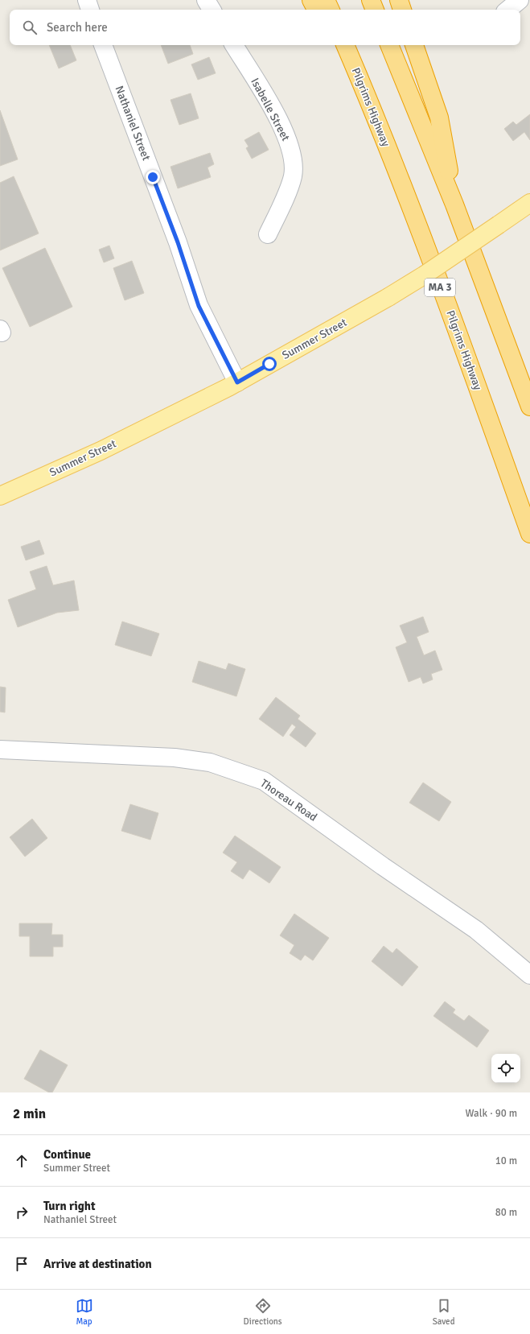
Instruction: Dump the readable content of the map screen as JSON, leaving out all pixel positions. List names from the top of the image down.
{
  "streets": {
    "highway": ["Pilgrims Highway", "MA 3"],
    "main road": ["Summer Street"],
    "street": ["Isabelle Street", "Nathaniel Street", "Thoreau Road"]
  },
  "crossings": [
    ["Nathaniel Street", "Summer Street"]
  ],
  "page": {
    "search": "Search here",
    "heading": ["2 min", "Walk · 90 m"],
    "list": [
      ["Continue", "Summer Street", "10 m"],
      ["Turn right", "Nathaniel Street", "80 m"],
      "Arrive at destination"
    ],
    "nav": ["Map", "Directions", "Saved"]
  }
}
